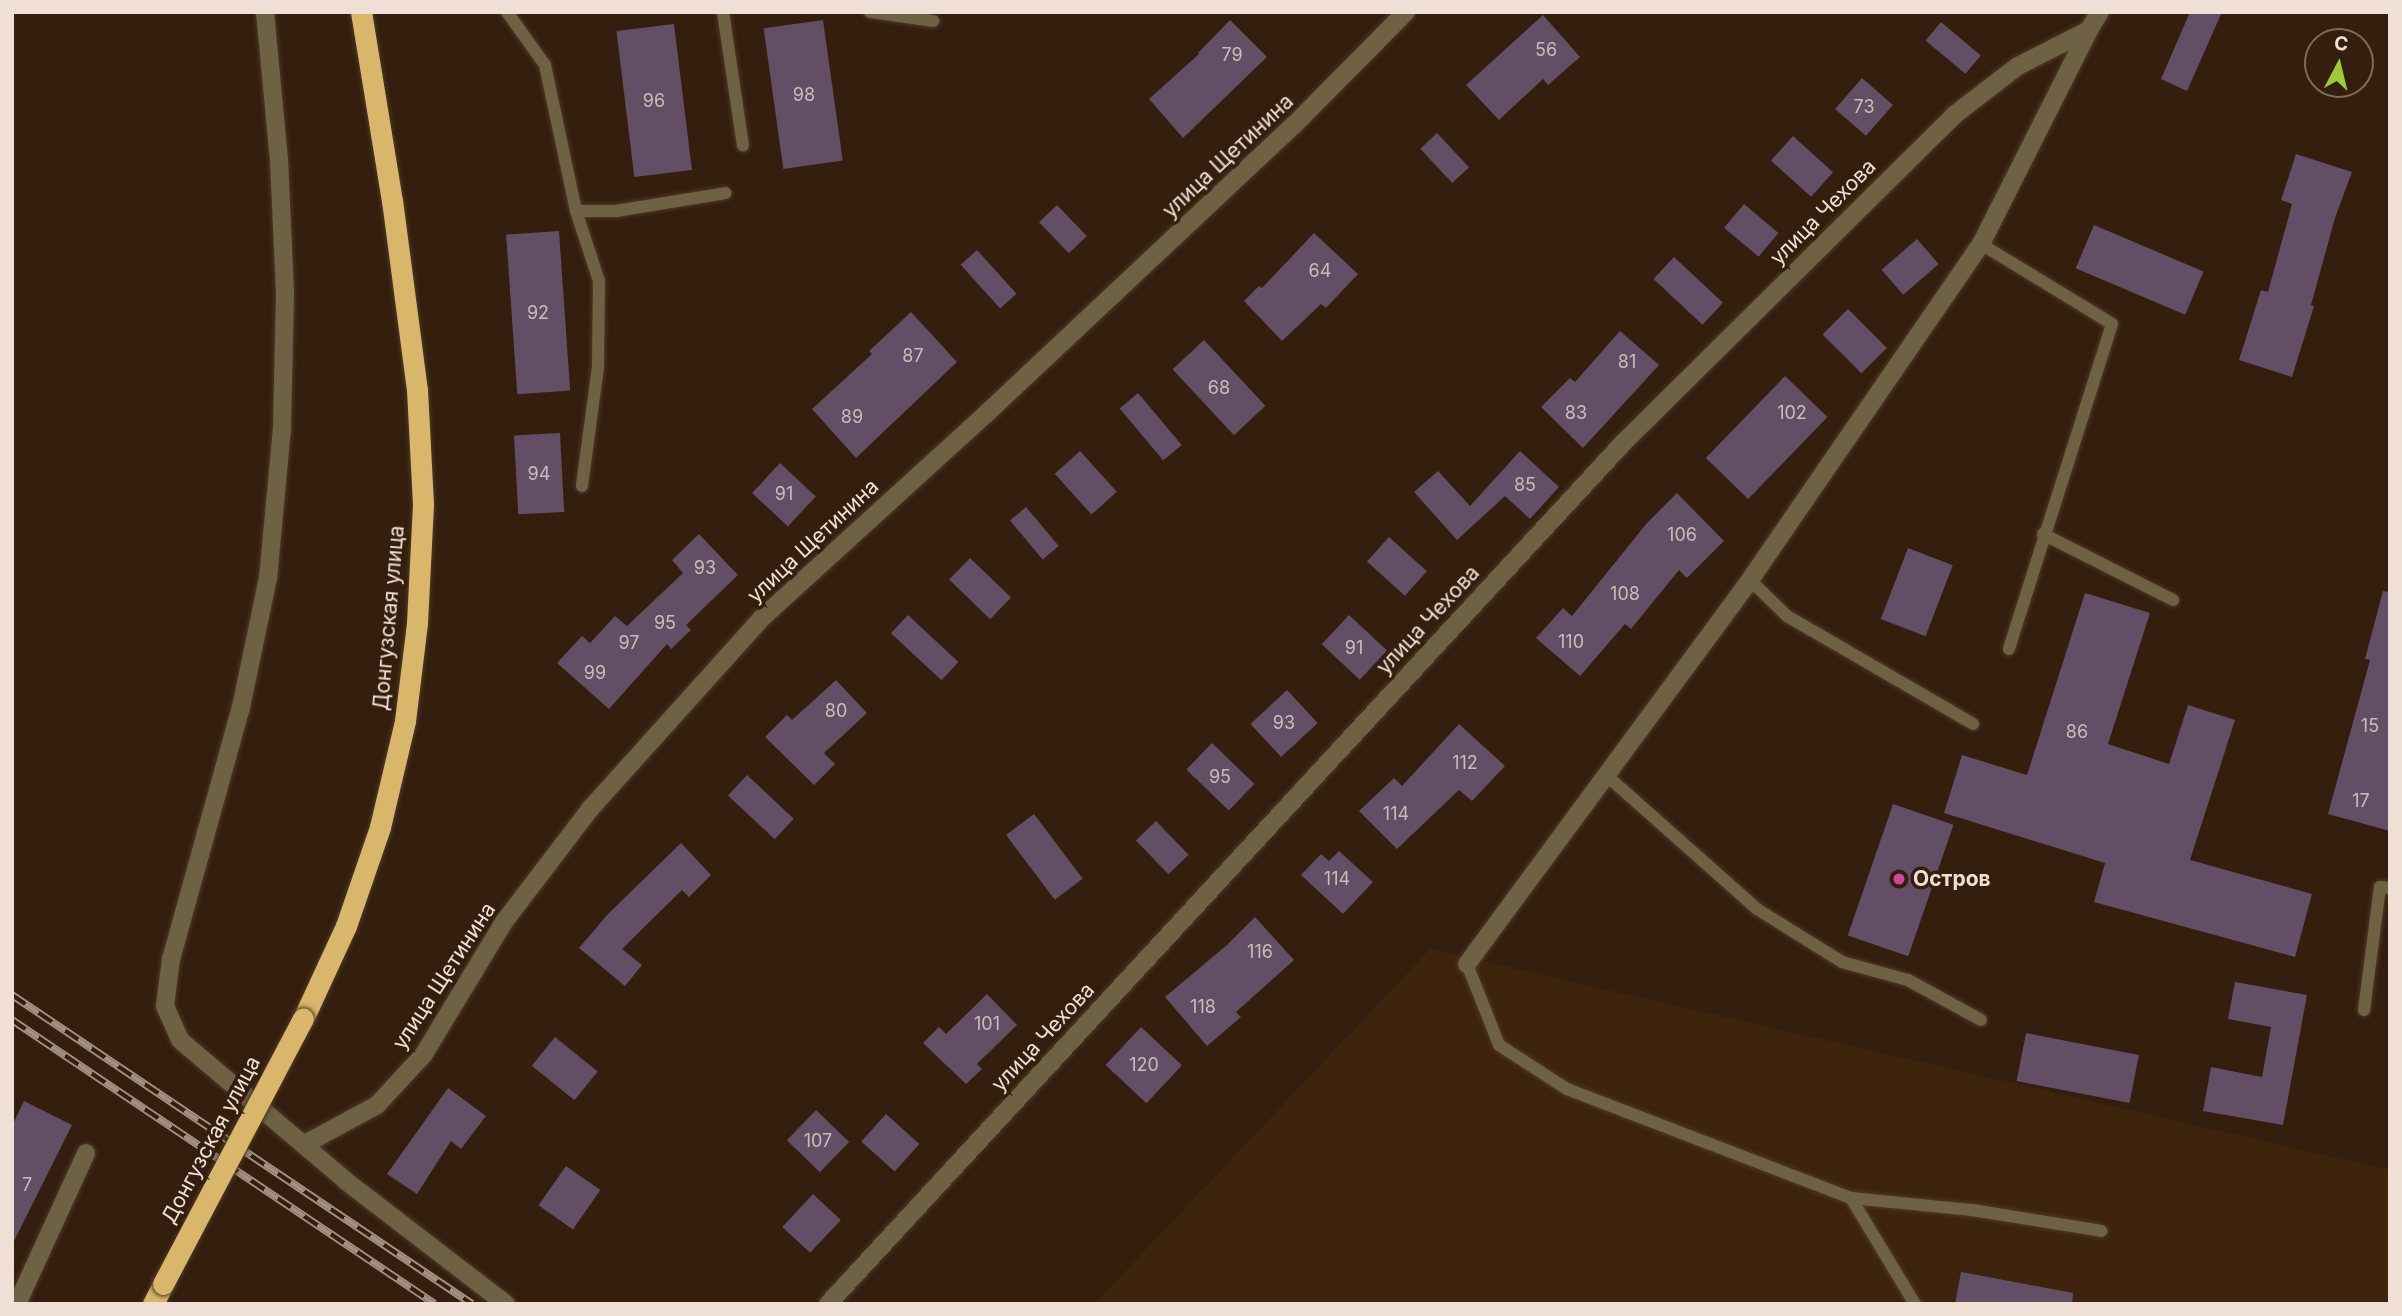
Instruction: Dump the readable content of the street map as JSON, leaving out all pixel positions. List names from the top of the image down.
{
  "streets": {
    "highway": ["Донгузская улица"],
    "street": ["улица Щетинина", "улица Чехова"]
  },
  "places": ["Остров"],
  "house_numbers": [
    "56",
    "79",
    "98",
    "96",
    "73",
    "64",
    "92",
    "87",
    "81",
    "68",
    "83",
    "102",
    "89",
    "94",
    "85",
    "91",
    "106",
    "93",
    "108",
    "95",
    "110",
    "97",
    "91",
    "99",
    "80",
    "93",
    "15",
    "86",
    "112",
    "95",
    "17",
    "114",
    "114",
    "116",
    "118",
    "101",
    "120",
    "107",
    "7"
  ],
  "north": "top"
}
